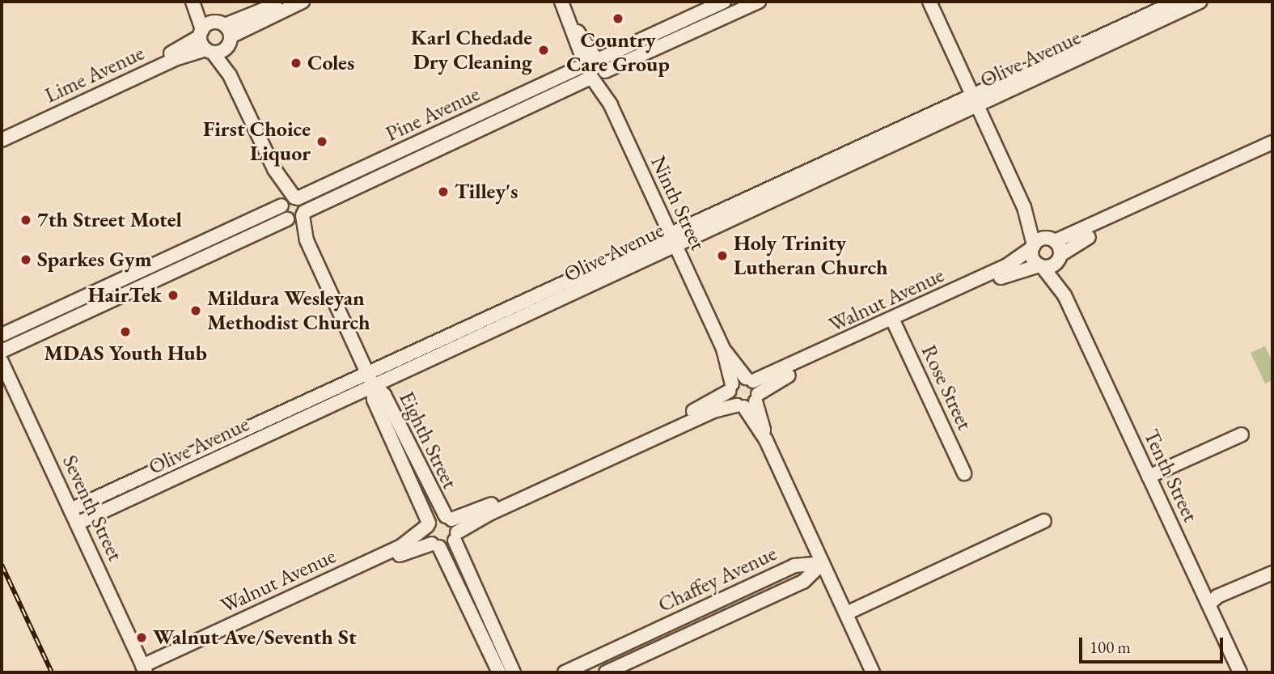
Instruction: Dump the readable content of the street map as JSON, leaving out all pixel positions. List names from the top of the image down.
{
  "streets": {
    "street": [
      "Olive Avenue",
      "Lime Avenue",
      "Pine Avenue",
      "Ninth Street",
      "Walnut Avenue",
      "Rose Street",
      "Eighth Street",
      "Tenth Street",
      "Seventh Street",
      "Chaffey Avenue"
    ]
  },
  "crossings": [
    ["Olive Avenue", "Ninth Street"],
    ["Olive Avenue", "Eighth Street"],
    ["Olive Avenue", "Seventh Street"],
    ["Pine Avenue", "Ninth Street"],
    ["Pine Avenue", "Eighth Street"],
    ["Ninth Street", "Walnut Avenue"],
    ["Walnut Avenue", "Rose Street"],
    ["Walnut Avenue", "Eighth Street"],
    ["Walnut Avenue", "Tenth Street"],
    ["Walnut Avenue", "Seventh Street"]
  ],
  "places": [
    "Country Care Group",
    "Karl Chedade Dry Cleaning",
    "Coles",
    "First Choice Liquor",
    "Tilley's",
    "7th Street Motel",
    "Holy Trinity Lutheran Church",
    "Sparkes Gym",
    "HairTek",
    "Mildura Wesleyan Methodist Church",
    "MDAS Youth Hub",
    "Walnut Ave/Seventh St"
  ],
  "scale_bar": "100 m"
}
